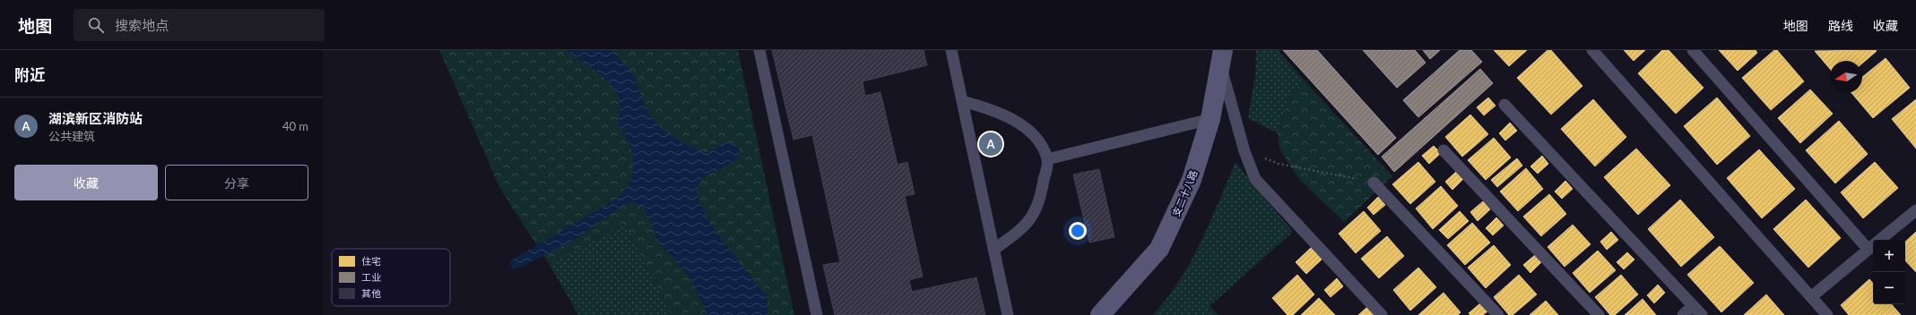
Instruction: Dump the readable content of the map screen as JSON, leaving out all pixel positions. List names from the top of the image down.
{
  "streets": {
    "street": ["支二十八路"]
  },
  "legend": ["住宅", "工业", "其他"],
  "north": "left",
  "page": {
    "header": "地图",
    "search": "搜索地点",
    "nav": ["地图", "路线", "收藏"],
    "heading": "附近",
    "list": [
      {
        "mark": "A",
        "name": "湖滨新区消防站",
        "note": "公共建筑",
        "value": "40 m"
      }
    ],
    "pins": "A",
    "buttons": ["收藏", "分享"],
    "map_buttons": ["+", "−"]
  }
}
